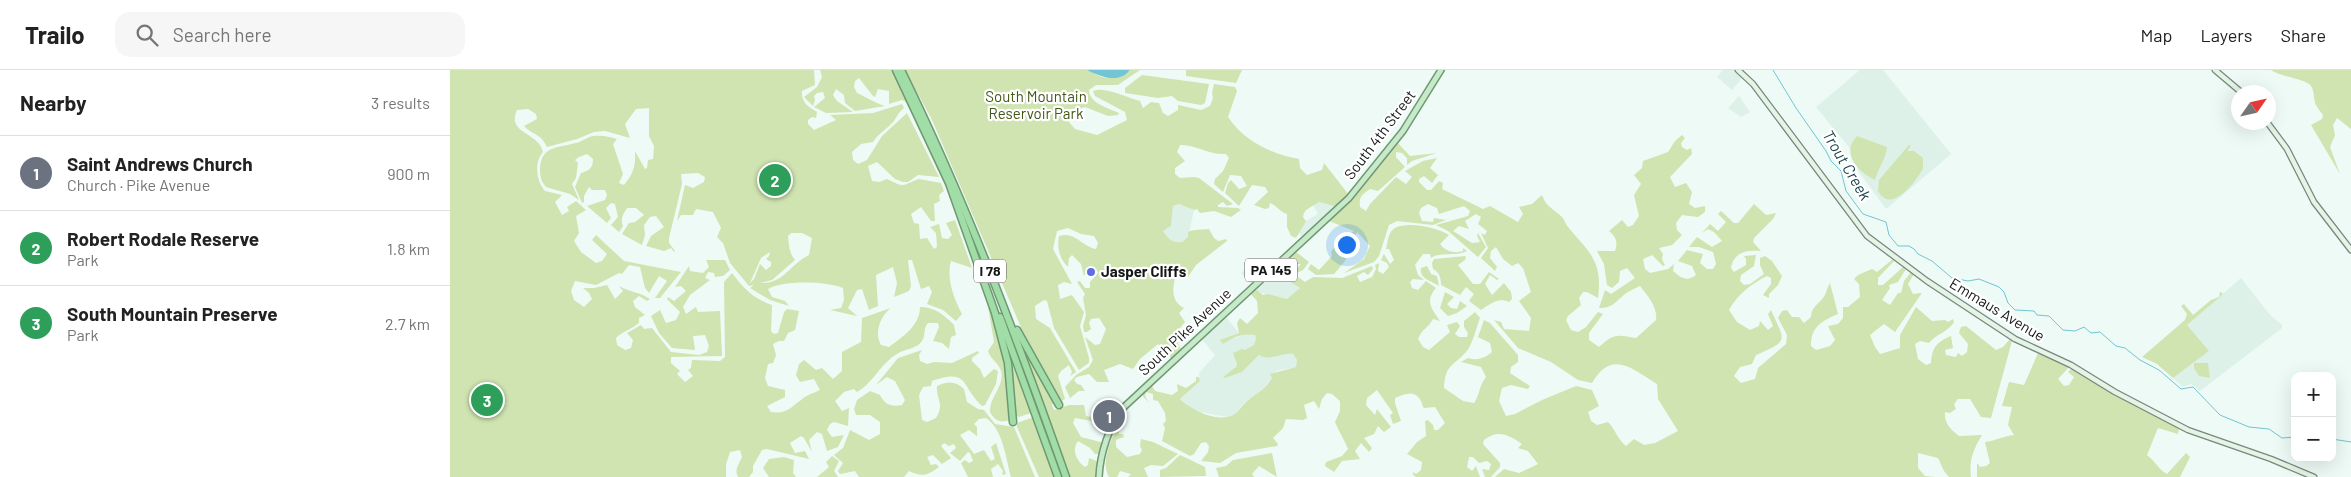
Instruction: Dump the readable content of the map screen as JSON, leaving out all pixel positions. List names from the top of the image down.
{
  "streets": {
    "highway": ["I 78"],
    "main road": [
      "South 4th Street",
      "PA 145",
      "Emmaus Avenue",
      "South Pike Avenue"
    ]
  },
  "crossings": [
    ["South 4th Street", "South Pike Avenue"]
  ],
  "water": ["Trout Creek"],
  "parks": ["South Mountain Reservoir Park"],
  "places": ["Jasper Cliffs"],
  "north": "top right",
  "page": {
    "header": "Trailo",
    "search": "Search here",
    "nav": ["Map", "Layers", "Share"],
    "heading": ["Nearby", "3 results"],
    "list": [
      {
        "mark": "1",
        "name": "Saint Andrews Church",
        "note": "Church · Pike Avenue",
        "value": "900 m"
      },
      {
        "mark": "2",
        "name": "Robert Rodale Reserve",
        "note": "Park",
        "value": "1.8 km"
      },
      {
        "mark": "3",
        "name": "South Mountain Preserve",
        "note": "Park",
        "value": "2.7 km"
      }
    ],
    "pins": ["2", "3", "1"],
    "map_buttons": ["+", "−"]
  }
}
